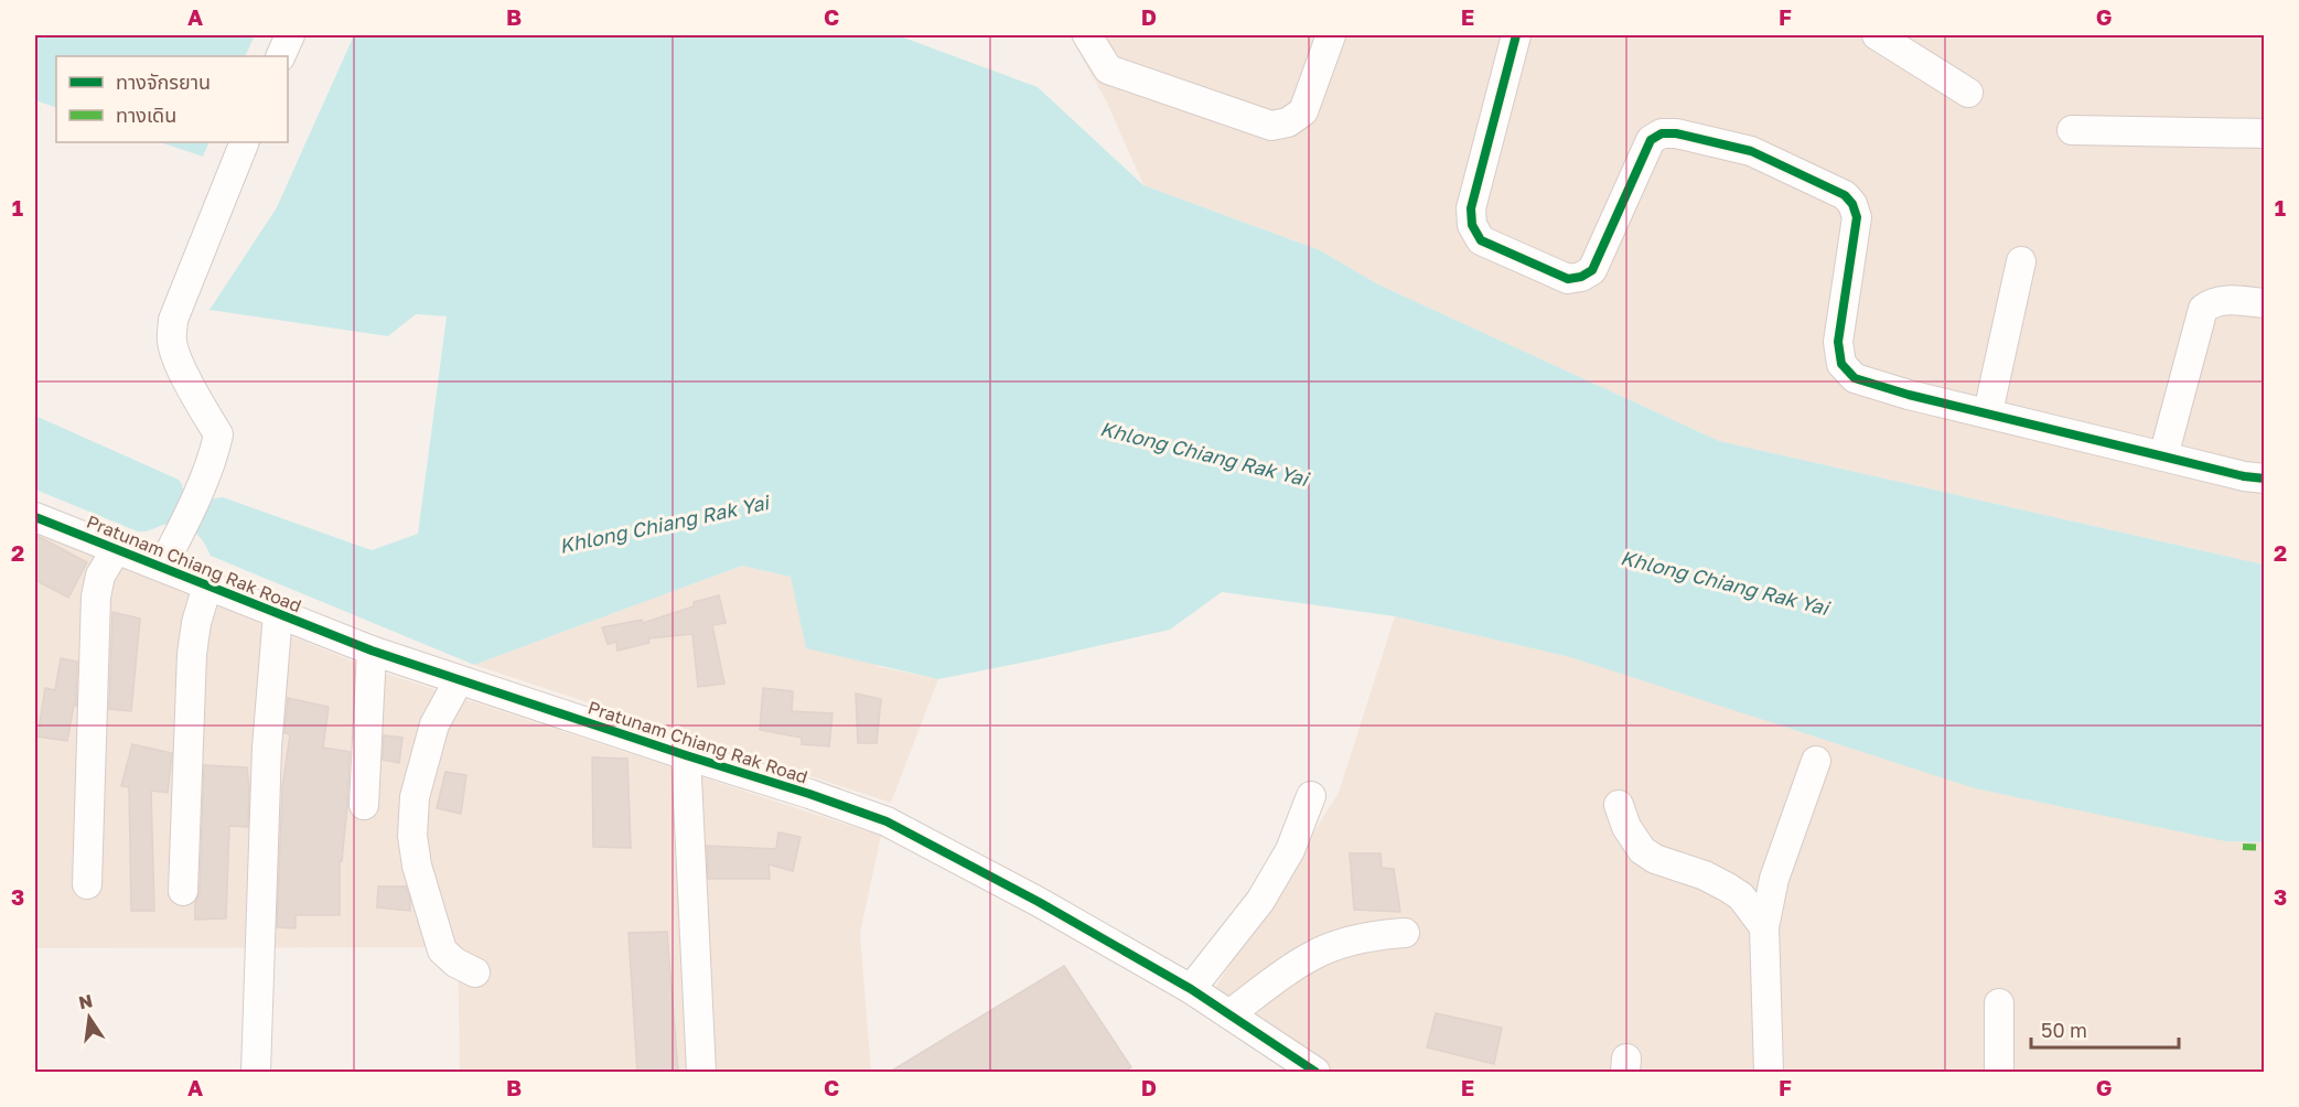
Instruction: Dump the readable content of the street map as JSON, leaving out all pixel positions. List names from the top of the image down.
{
  "streets": {
    "street": ["Pratunam Chiang Rak Road"]
  },
  "water": ["Khlong Chiang Rak Yai"],
  "legend": ["ทางจักรยาน", "ทางเดิน"],
  "scale_bar": "50 m",
  "north": "top",
  "grid": {
    "columns": [
      "A",
      "B",
      "C",
      "D",
      "E",
      "F",
      "G"
    ],
    "rows": ["1", "2", "3"]
  }
}
